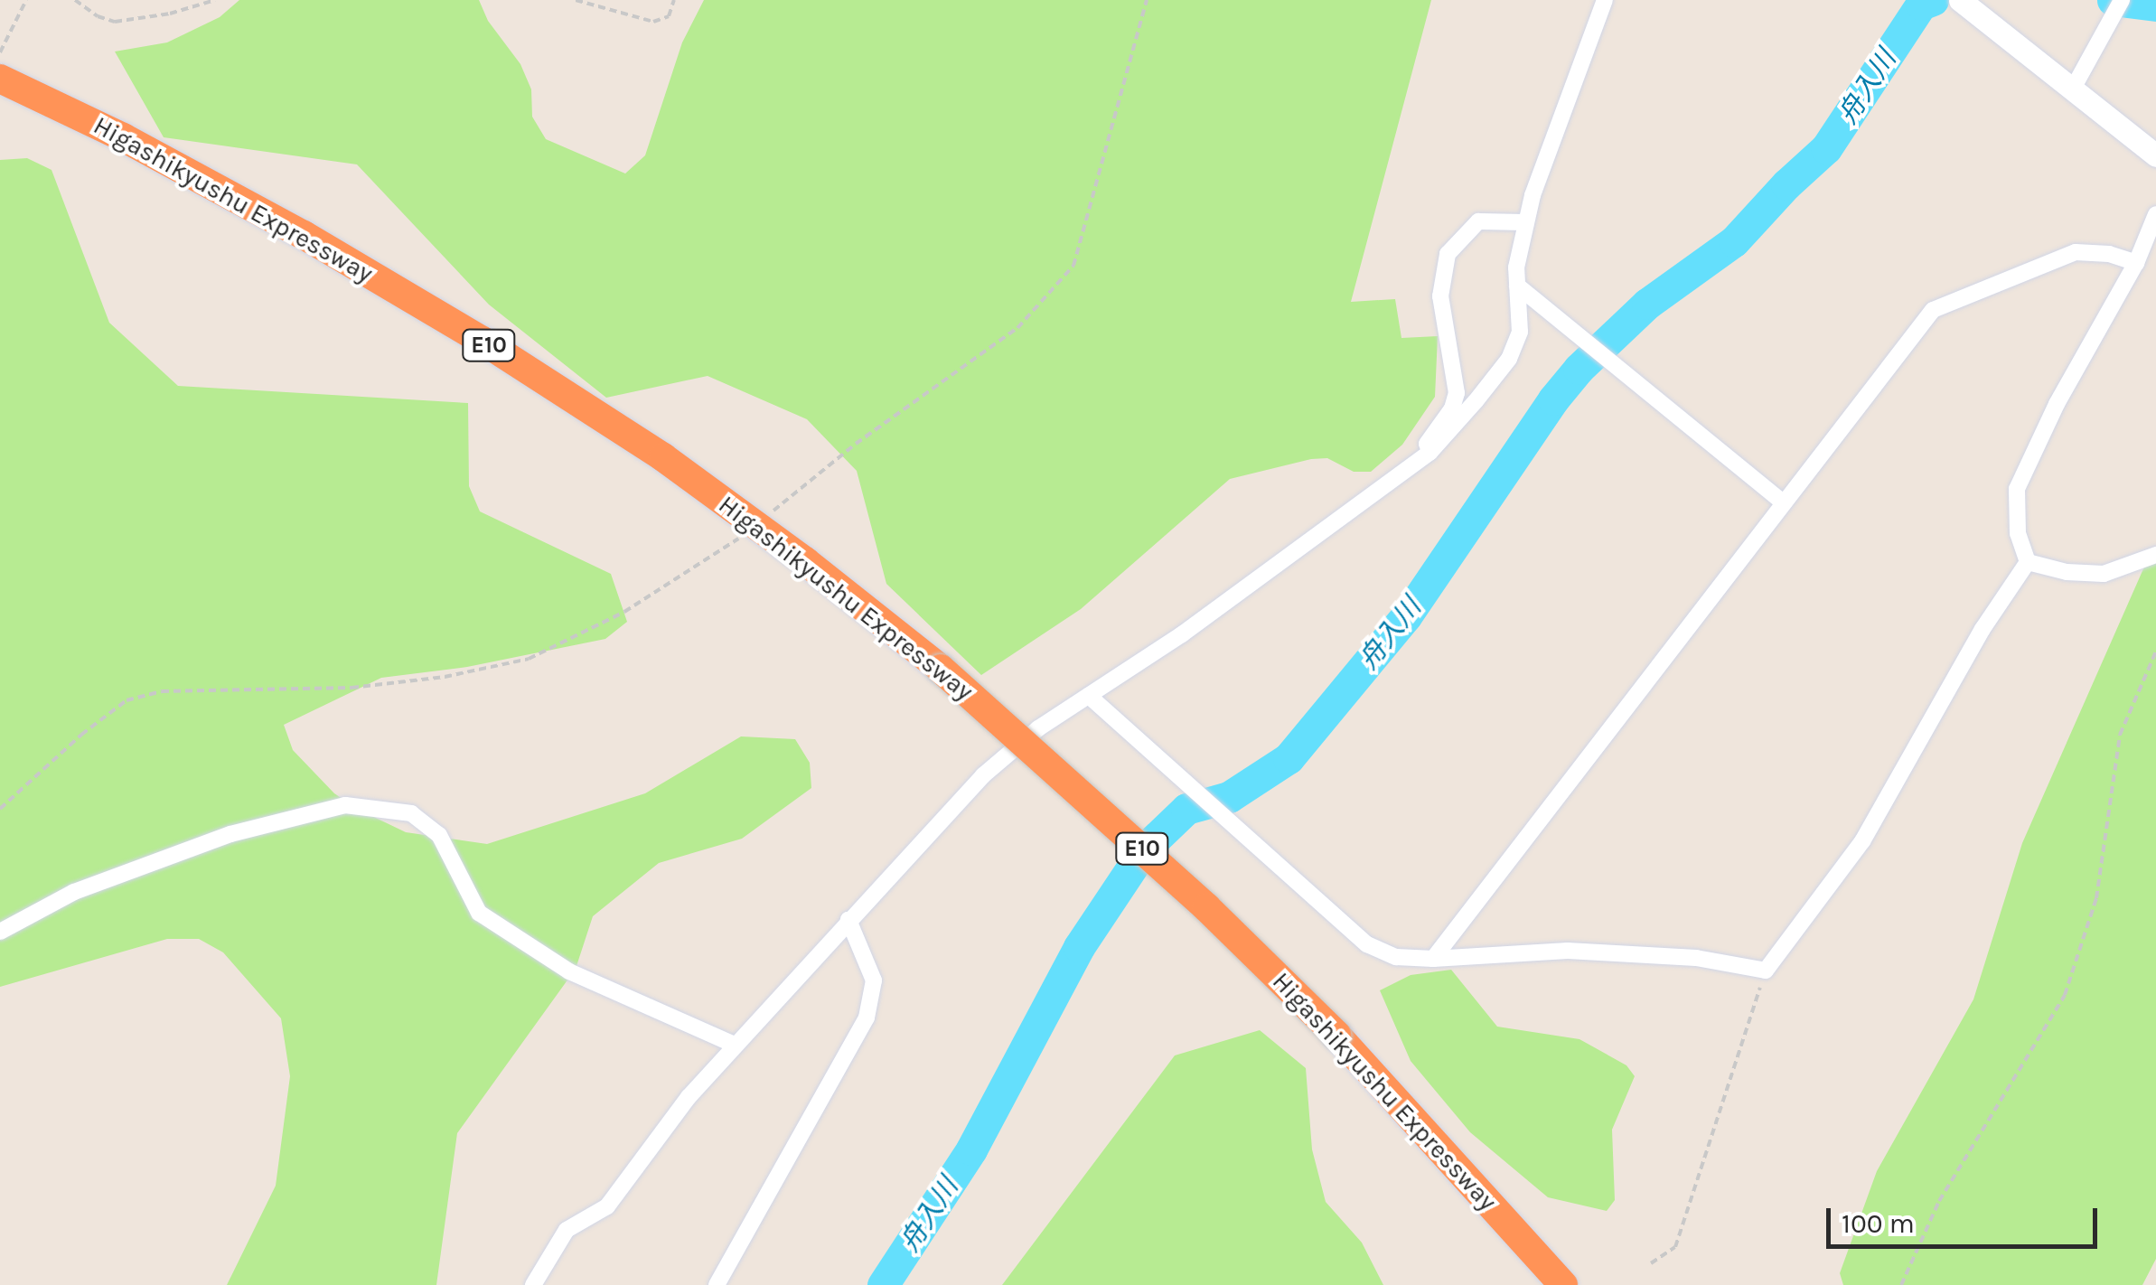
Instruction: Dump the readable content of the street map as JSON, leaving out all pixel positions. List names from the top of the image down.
{
  "streets": {
    "highway": ["Higashikyushu Expressway", "E10"]
  },
  "water": ["舟入川"],
  "scale_bar": "100 m"
}
